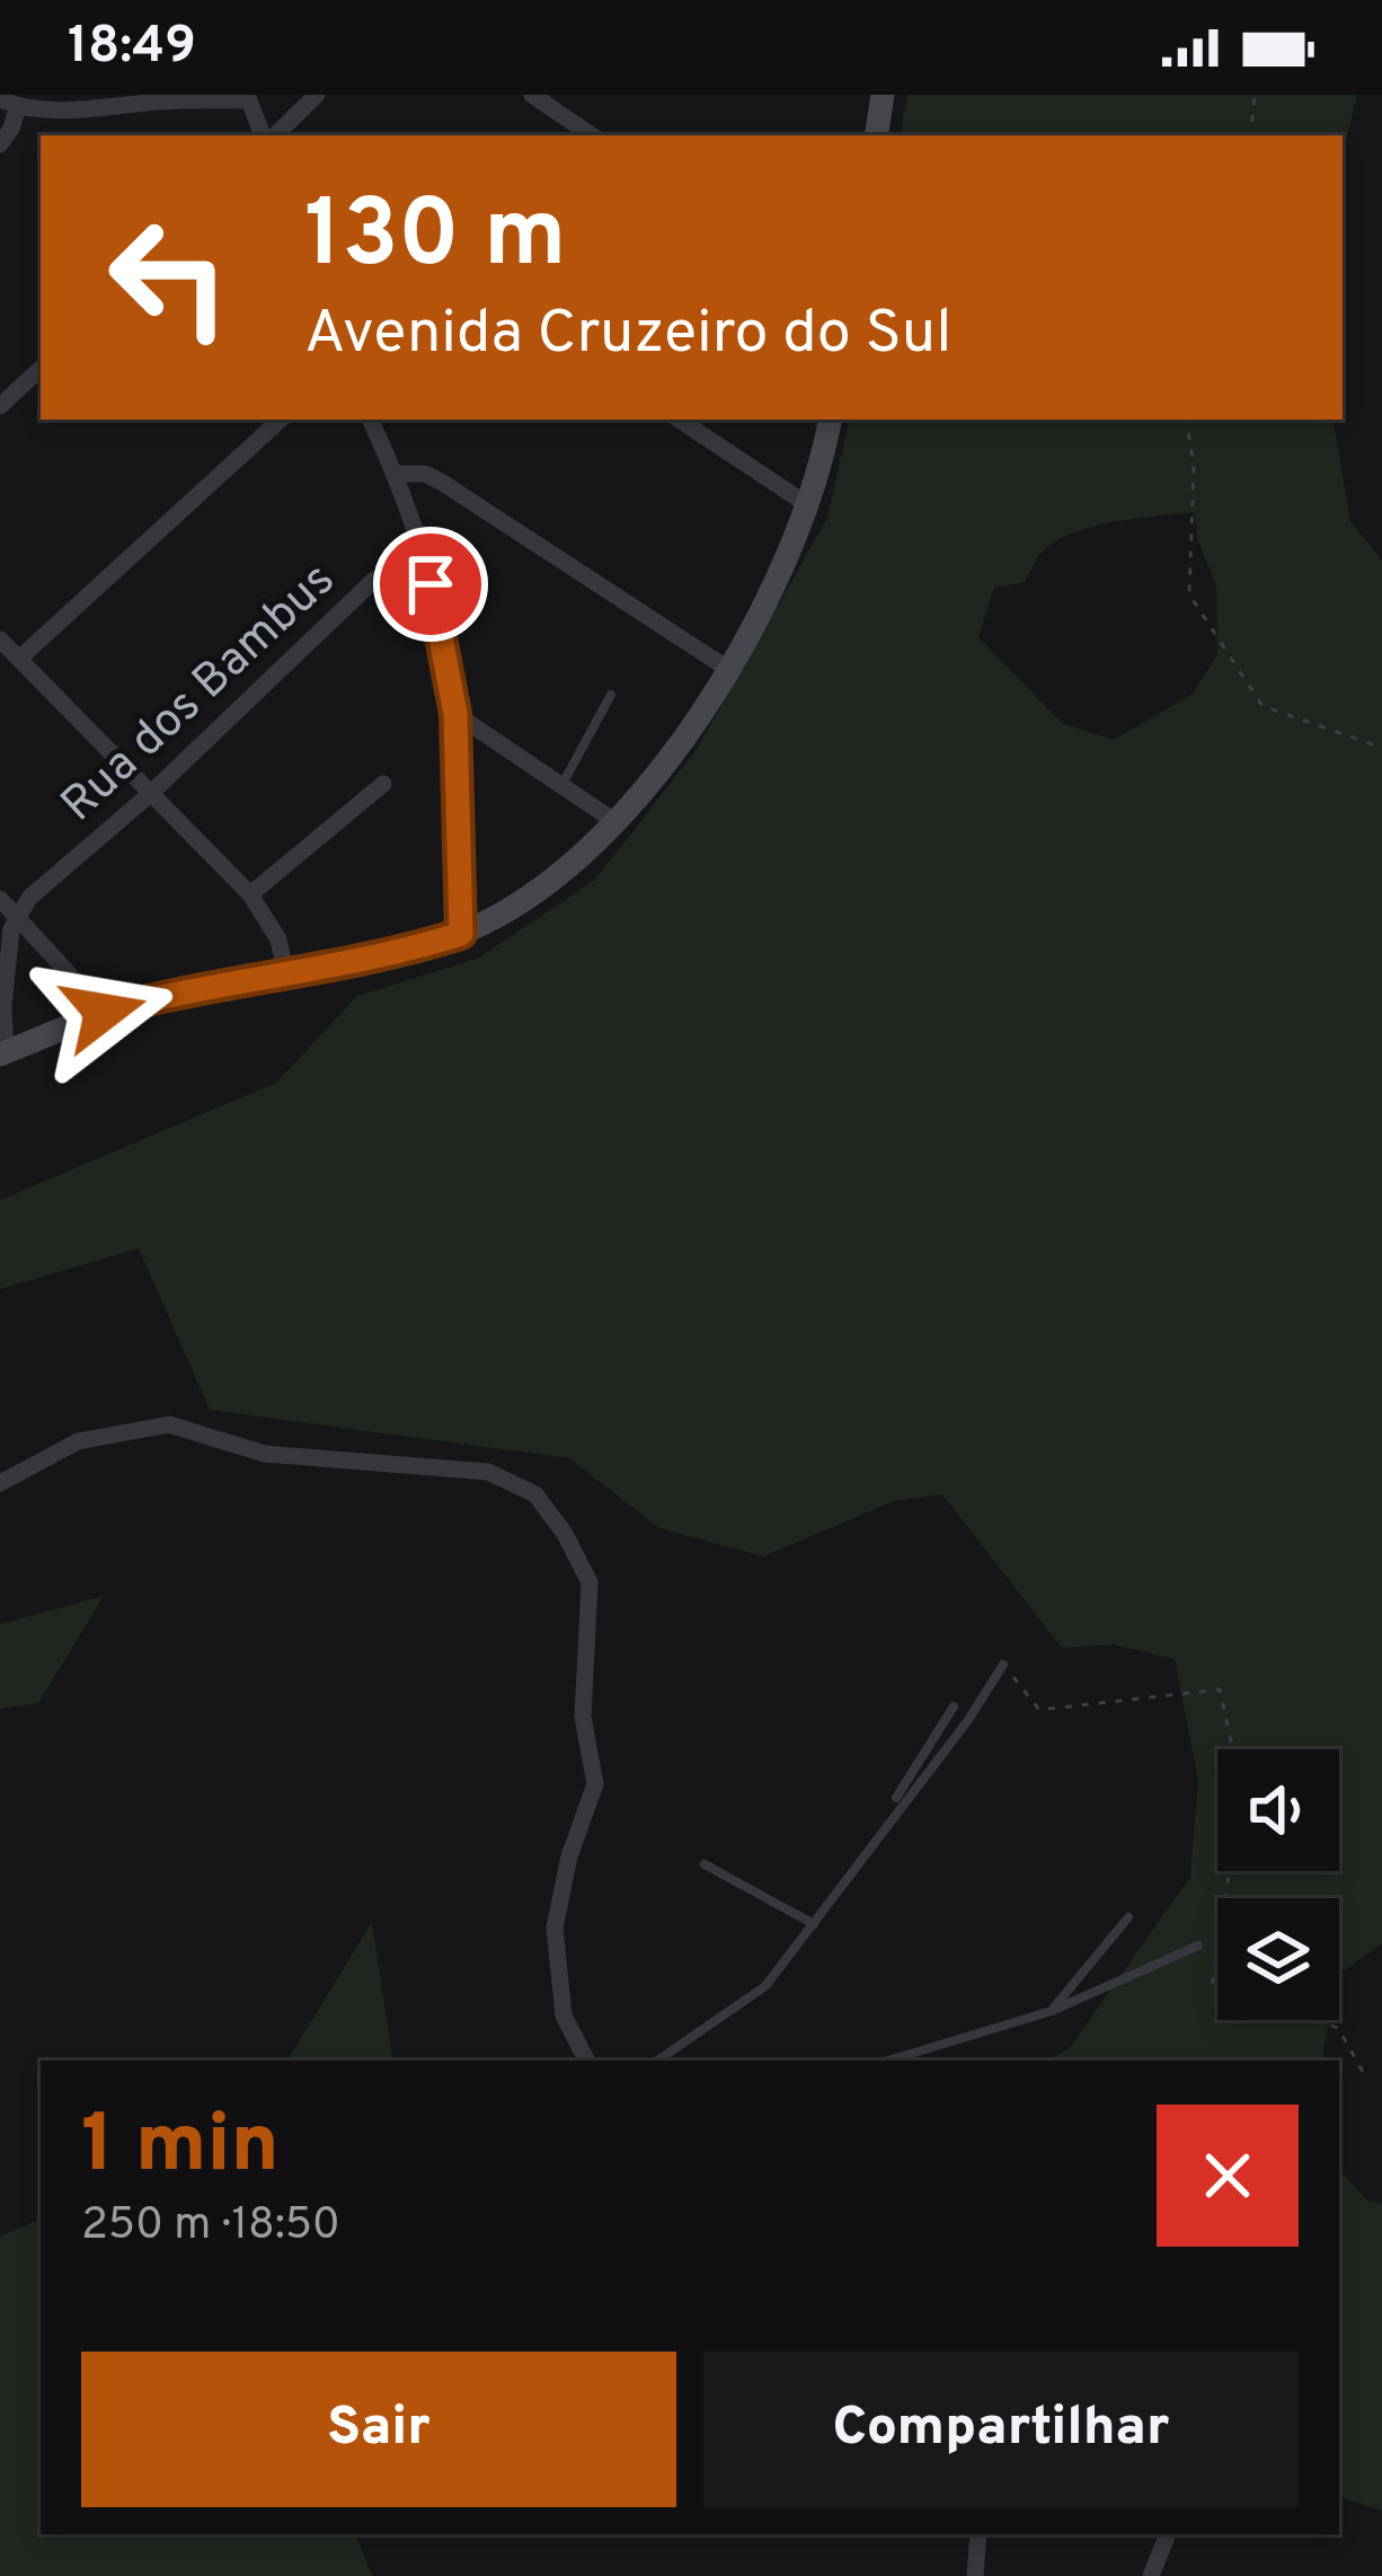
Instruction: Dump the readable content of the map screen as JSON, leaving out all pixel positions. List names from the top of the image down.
{
  "streets": {
    "street": ["Rua dos Bambus"]
  },
  "page": {
    "status": "18:49",
    "turn": ["130 m", "Avenida Cruzeiro do Sul"],
    "heading": ["1 min", "250 m · 18:50"],
    "buttons": ["Sair", "Compartilhar"]
  }
}
